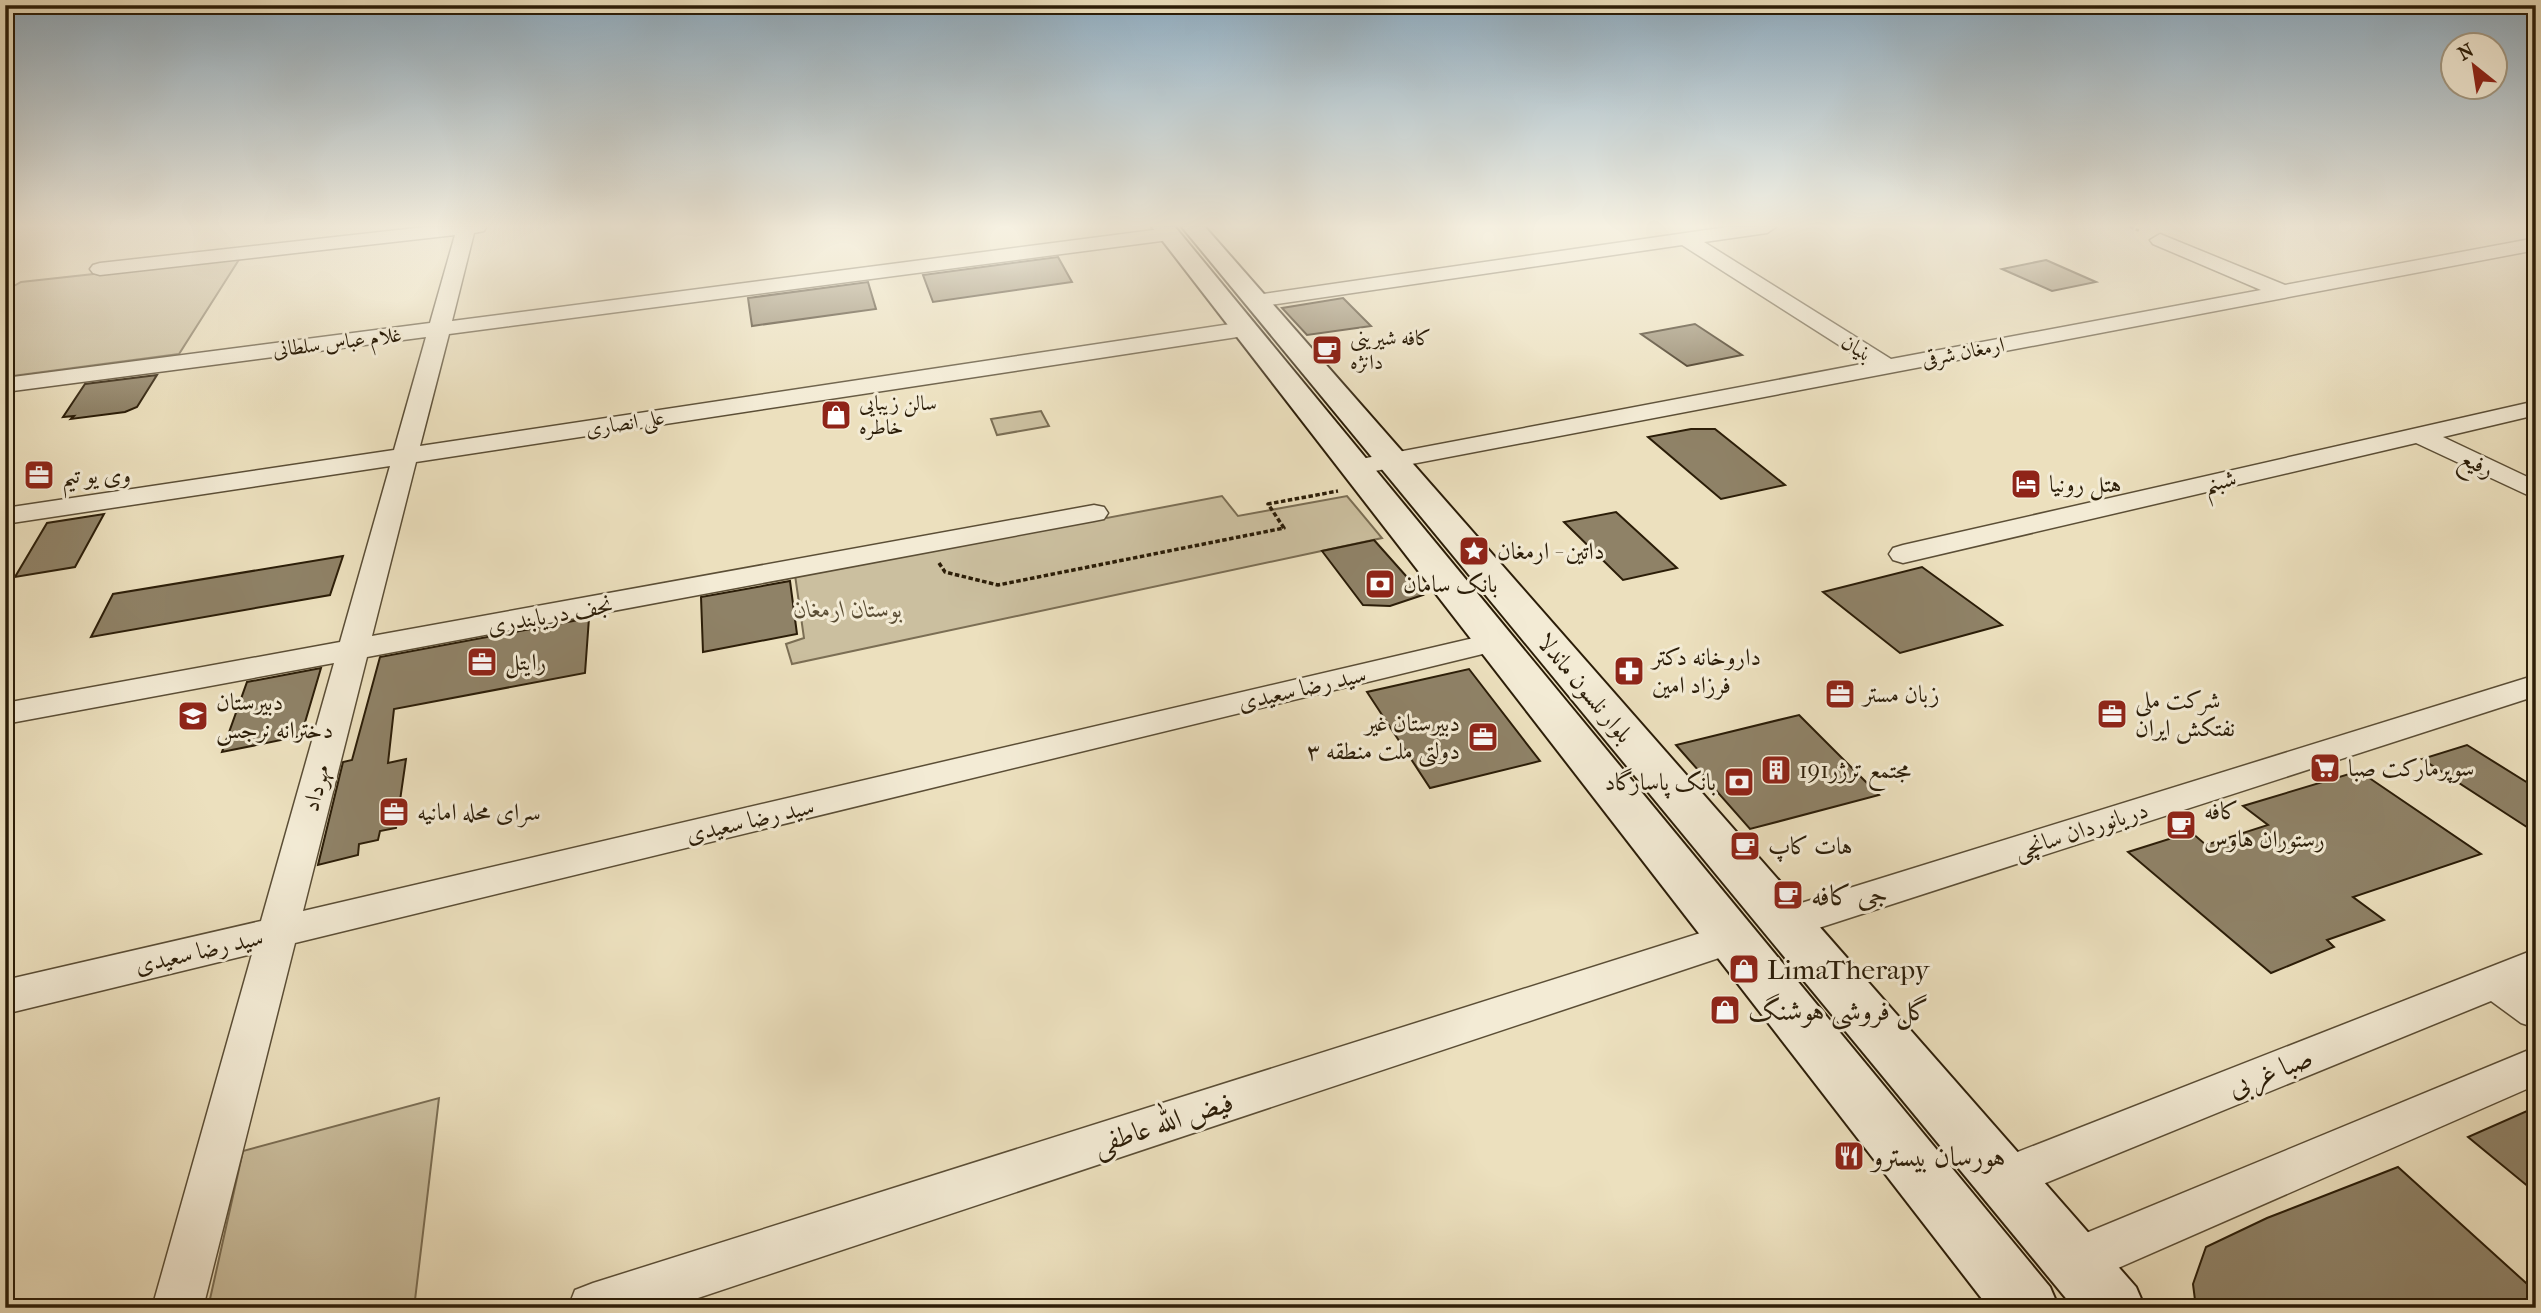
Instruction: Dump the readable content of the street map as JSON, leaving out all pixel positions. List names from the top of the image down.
{
  "streets": {
    "main road": ["بلوار نلسون ماندلا"],
    "street": [
      "غلام عباس سلطانی",
      "بنیان",
      "ارمغان شرقی",
      "علی انصاری",
      "رفیع",
      "شبنم",
      "نجف دریابندری",
      "سید رضا سعیدی",
      "مهرداد",
      "دریانوردان سانچی",
      "صبا غربی",
      "فیض الله عاطفی"
    ]
  },
  "crossings": [
    ["غلام عباس سلطانی", "مهرداد"],
    ["بنیان", "ارمغان شرقی"],
    ["ارمغان شرقی", "بلوار نلسون ماندلا"],
    ["علی انصاری", "بلوار نلسون ماندلا"],
    ["علی انصاری", "مهرداد"],
    ["رفیع", "شبنم"],
    ["نجف دریابندری", "مهرداد"],
    ["سید رضا سعیدی", "بلوار نلسون ماندلا"],
    ["سید رضا سعیدی", "مهرداد"],
    ["بلوار نلسون ماندلا", "دریانوردان سانچی"],
    ["بلوار نلسون ماندلا", "صبا غربی"],
    ["بلوار نلسون ماندلا", "فیض الله عاطفی"]
  ],
  "parks": ["بوستان ارمغان"],
  "places": {
    "cafe": [
      "کافه شیرینی دانژه",
      "کافه رستوران هاوس",
      "هات کاپ",
      "جی کافه"
    ],
    "shop": ["سالن زیبایی خاطره", "LimaTherapy", "گل فروشی هوشنگ"],
    "office": [
      "وی یو تیم",
      "رایتل",
      "زبان مستر",
      "شرکت ملی نفتکش ایران",
      "دبیرستان غیر دولتی ملت منطقه ۳",
      "سرای محله امانیه"
    ],
    "hotel": ["هتل رونیا"],
    "place": ["داتین - ارمغان"],
    "bank": ["بانک سامان", "بانک پاسارگاد"],
    "pharmacy": ["داروخانه دکتر فرزاد امین"],
    "school or university": ["دبیرستان دخترانه نرجس"],
    "supermarket": ["سوپرمارکت صبا"],
    "building": ["مجتمع ترژر191"],
    "restaurant": ["هورسان بیسترو"]
  },
  "north": "top left"
}
